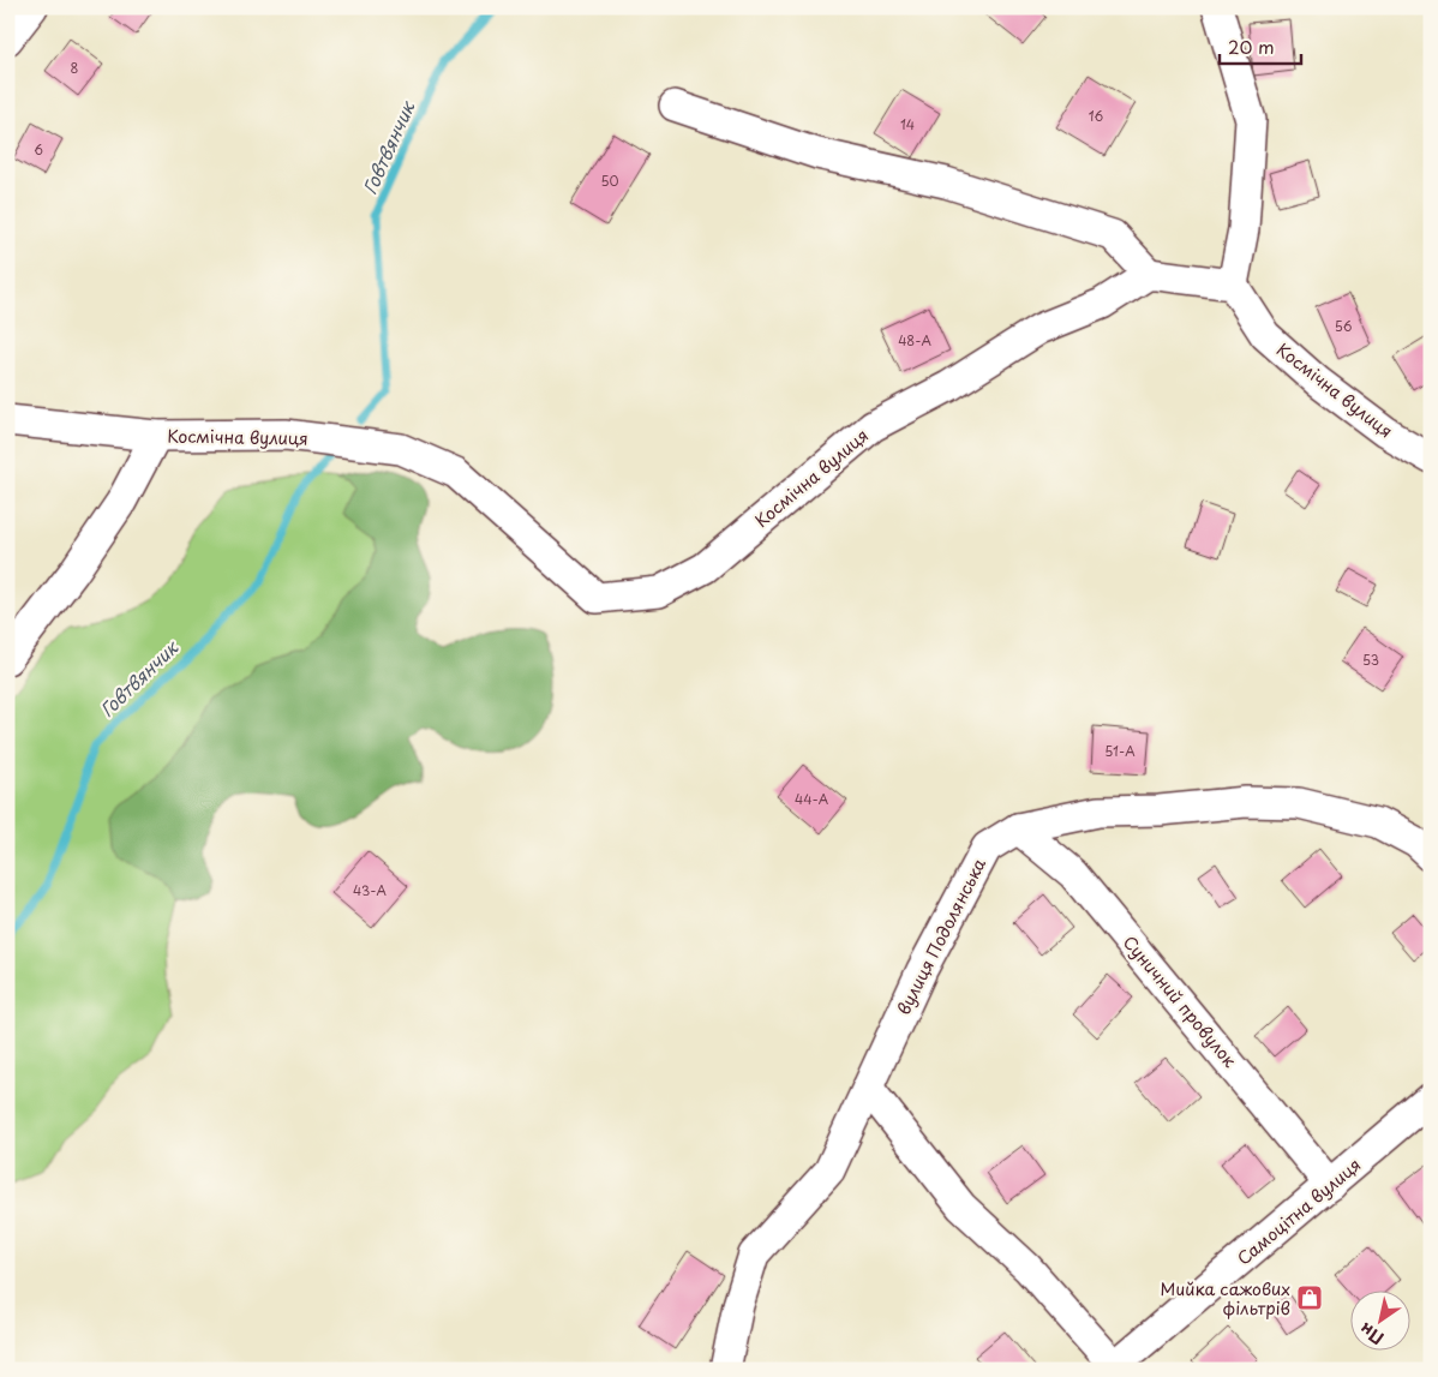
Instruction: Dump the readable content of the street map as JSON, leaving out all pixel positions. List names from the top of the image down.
{
  "streets": {
    "street": [
      "Космічна вулиця",
      "вулиця Подолянська",
      "Суничний провулок",
      "Самоцітна вулиця"
    ]
  },
  "crossings": [
    ["вулиця Подолянська", "Суничний провулок"],
    ["Суничний провулок", "Самоцітна вулиця"]
  ],
  "water": ["Говтвянчик"],
  "places": {
    "shop": ["Мийка сажових фільтрів"]
  },
  "house_numbers": [
    "8",
    "16",
    "14",
    "6",
    "50",
    "56",
    "48-А",
    "53",
    "51-А",
    "44-А",
    "43-А"
  ],
  "scale_bar": "20 m",
  "north": "bottom left"
}
